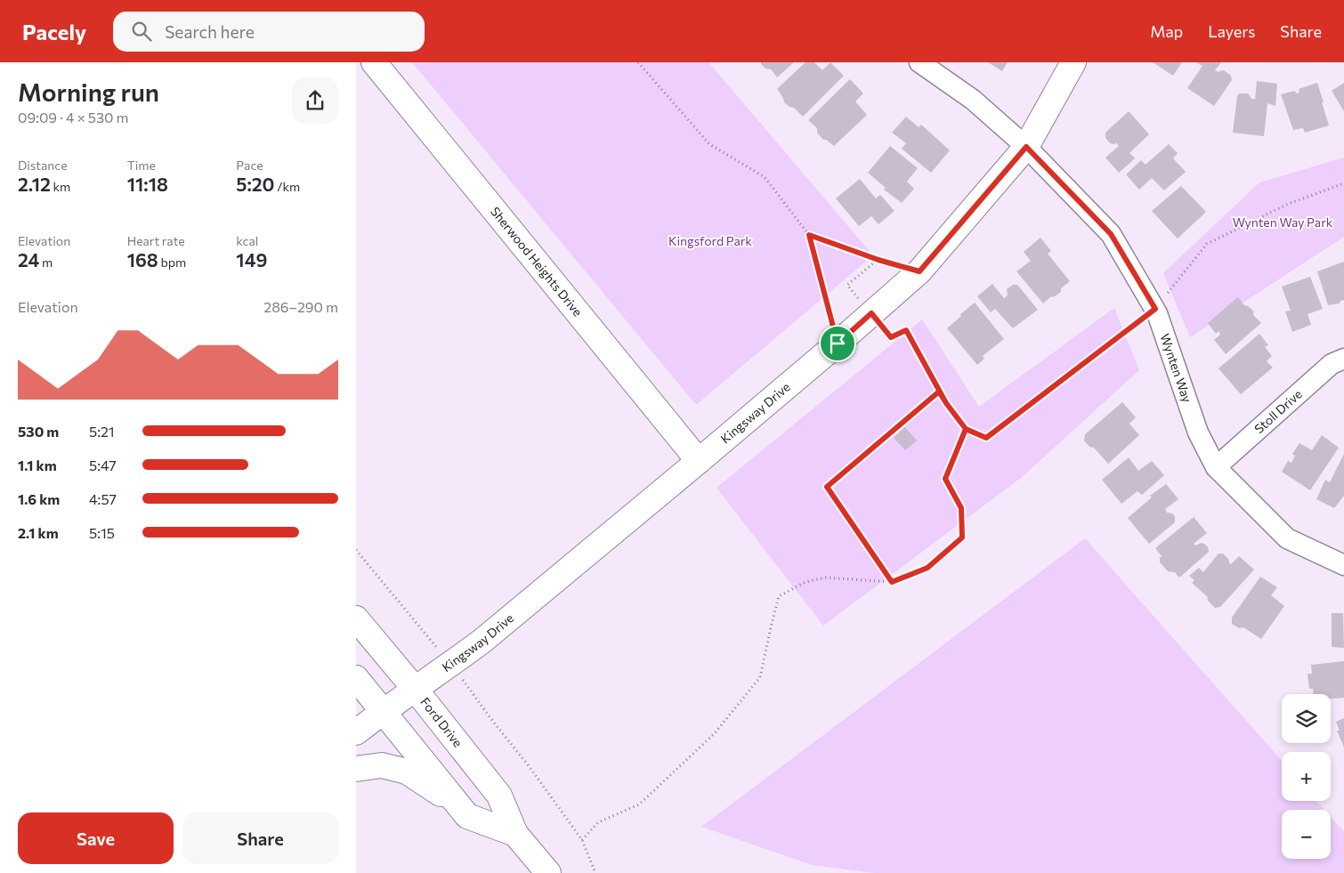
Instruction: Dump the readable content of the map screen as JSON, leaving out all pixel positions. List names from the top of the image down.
{
  "streets": {
    "street": [
      "Sherwood Heights Drive",
      "Wynten Way",
      "Stoll Drive",
      "Kingsway Drive",
      "Ford Drive"
    ]
  },
  "crossings": [
    ["Sherwood Heights Drive", "Kingsway Drive"],
    ["Wynten Way", "Stoll Drive"],
    ["Wynten Way", "Kingsway Drive"],
    ["Kingsway Drive", "Ford Drive"]
  ],
  "parks": ["Wynten Way Park", "Kingsford Park"],
  "page": {
    "header": "Pacely",
    "search": "Search here",
    "nav": ["Map", "Layers", "Share"],
    "heading": ["Morning run", "09:09 · 4 × 530 m"],
    "stats": [
      ["Distance", "2.12 km"],
      ["Time", "11:18"],
      ["Pace", "5:20 /km"],
      ["Elevation", "24 m"],
      ["Heart rate", "168 bpm"],
      ["kcal", "149"]
    ],
    "chart": ["Elevation", "286–290 m"],
    "list": [
      {
        "name": "530 m",
        "note": "5:21"
      },
      {
        "name": "1.1 km",
        "note": "5:47"
      },
      {
        "name": "1.6 km",
        "note": "4:57"
      },
      {
        "name": "2.1 km",
        "note": "5:15"
      }
    ],
    "map_buttons": ["+", "−"],
    "buttons": ["Save", "Share"]
  }
}
